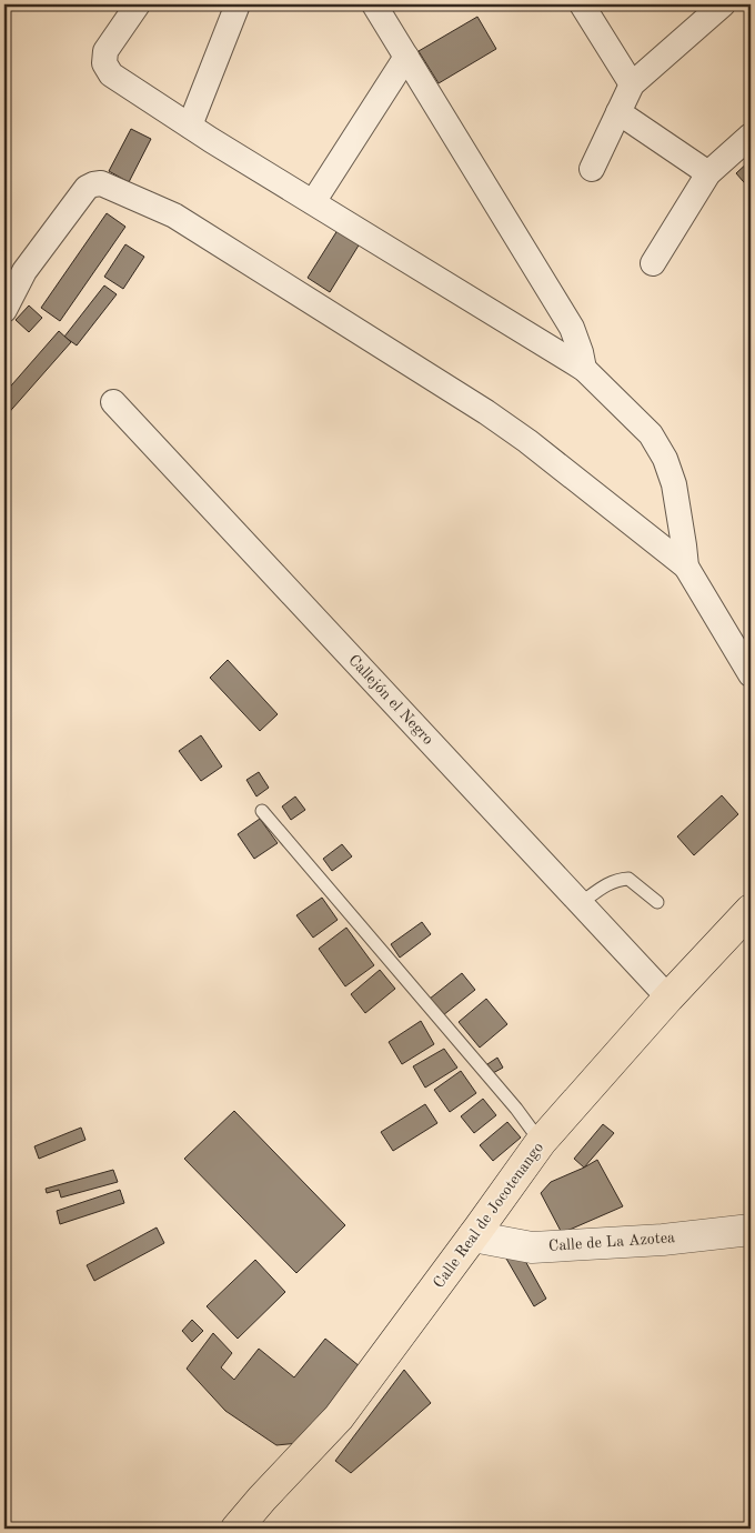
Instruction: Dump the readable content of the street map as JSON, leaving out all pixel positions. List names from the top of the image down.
{
  "streets": {
    "main road": ["Calle Real de Jocotenango"],
    "street": ["Callejón el Negro", "Calle de La Azotea"]
  },
  "crossings": [
    ["Callejón el Negro", "Calle Real de Jocotenango"],
    ["Calle Real de Jocotenango", "Calle de La Azotea"]
  ]
}
